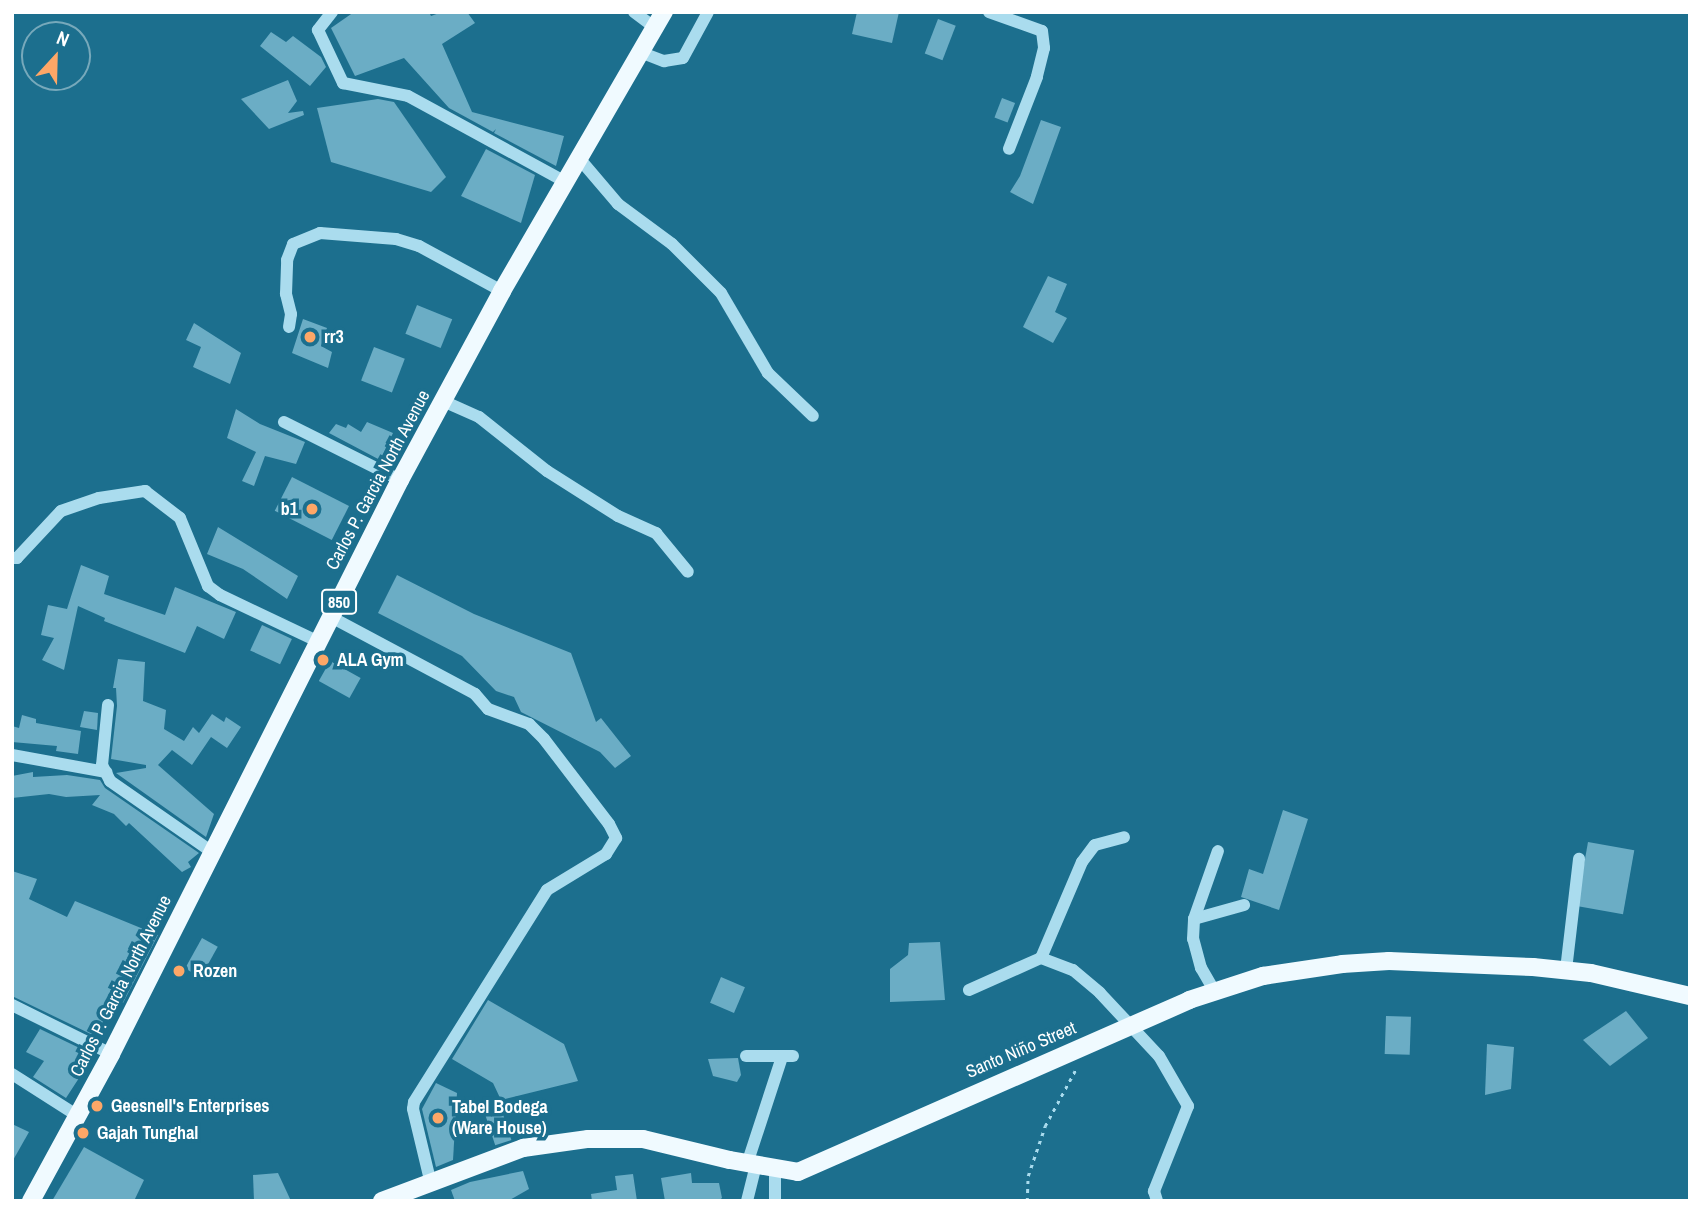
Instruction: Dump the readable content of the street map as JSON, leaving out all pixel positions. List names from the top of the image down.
{
  "streets": {
    "main road": ["Carlos P. Garcia North Avenue", "850", "Santo Niño Street"]
  },
  "places": [
    "rr3",
    "b1",
    "ALA Gym",
    "Rozen",
    "Geesnell's Enterprises",
    "Tabel Bodega (Ware House)",
    "Gajah Tunghal"
  ],
  "north": "top"
}
